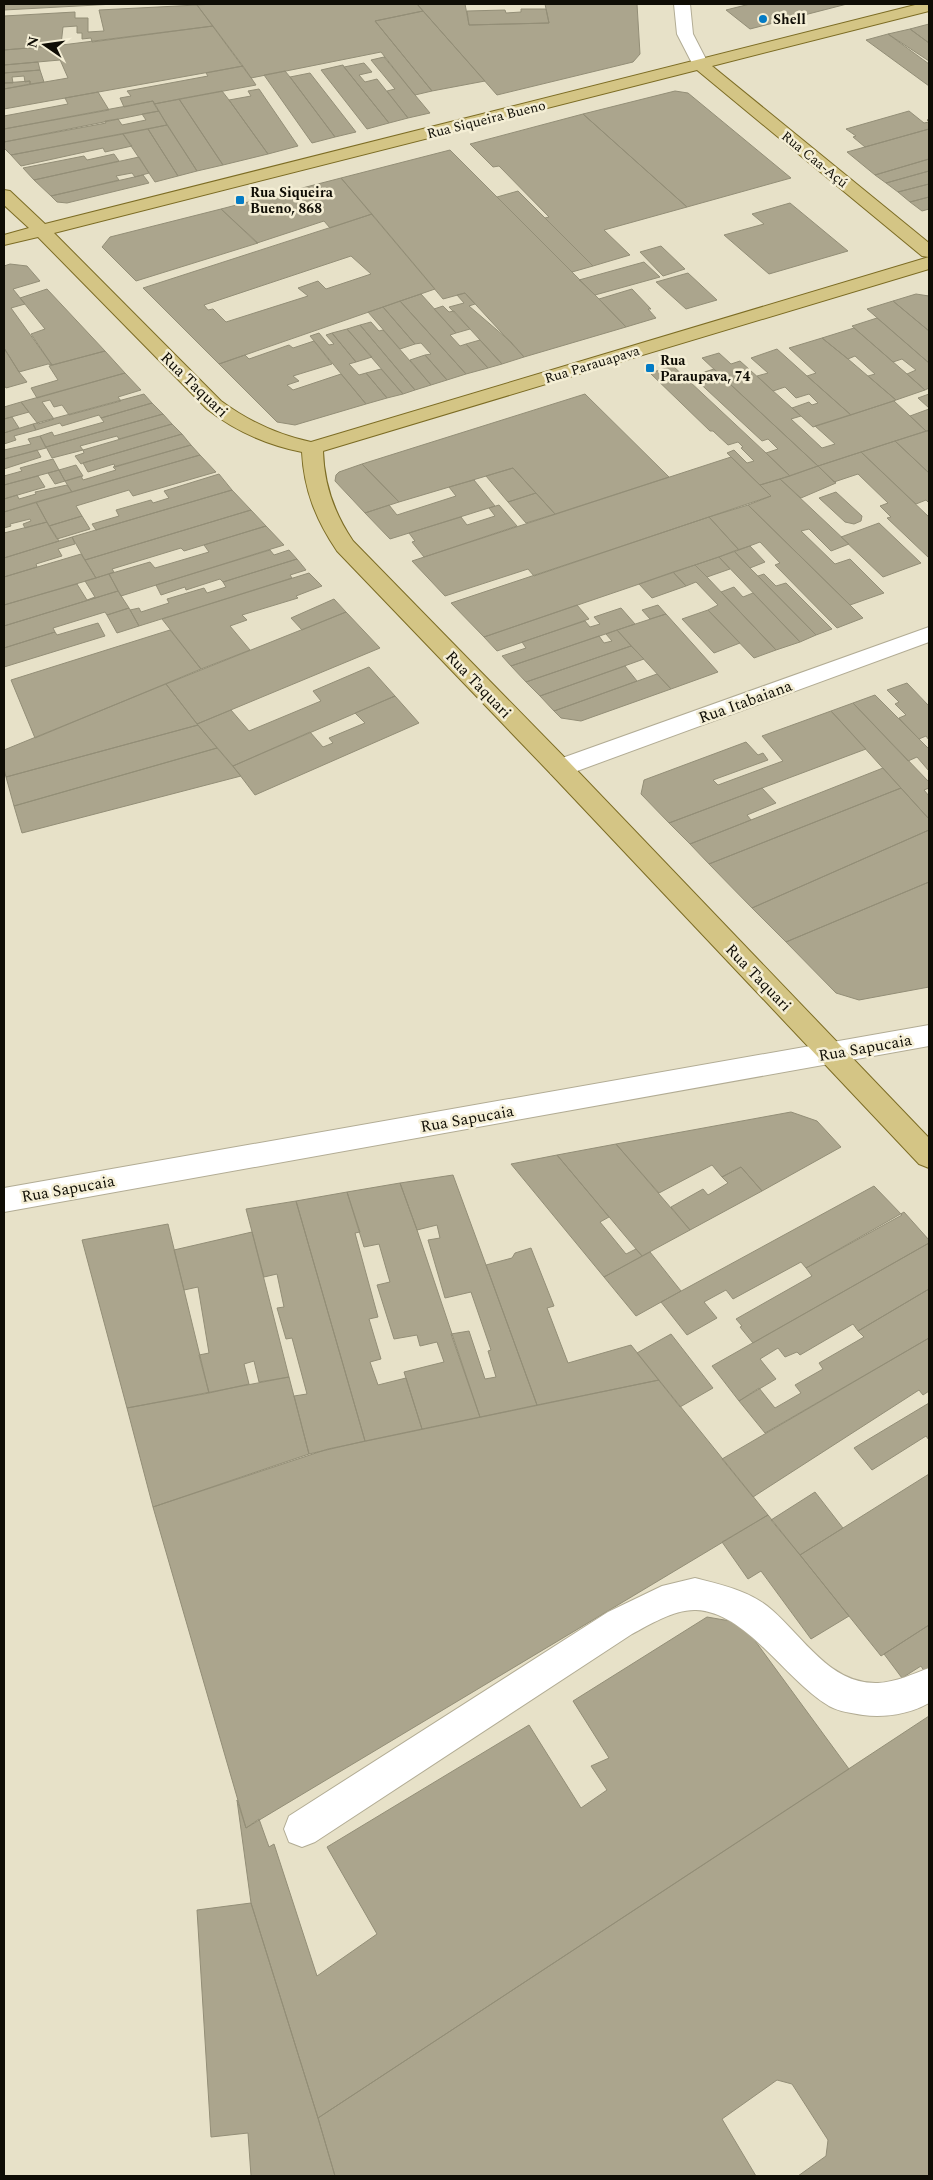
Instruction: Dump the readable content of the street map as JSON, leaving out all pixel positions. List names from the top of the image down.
{
  "streets": {
    "main road": [
      "Rua Siqueira Bueno",
      "Rua Caa-Açú",
      "Rua Parauapava",
      "Rua Taquari"
    ],
    "street": ["Rua Itabaiana", "Rua Sapucaia"]
  },
  "crossings": [
    ["Rua Siqueira Bueno", "Rua Caa-Açú"],
    ["Rua Siqueira Bueno", "Rua Taquari"],
    ["Rua Parauapava", "Rua Taquari"],
    ["Rua Taquari", "Rua Itabaiana"],
    ["Rua Taquari", "Rua Sapucaia"]
  ],
  "places": {
    "other": ["Shell"],
    "transit": ["Rua Siqueira Bueno, 868", "Rua Paraupava, 74"]
  },
  "north": "left"
}
